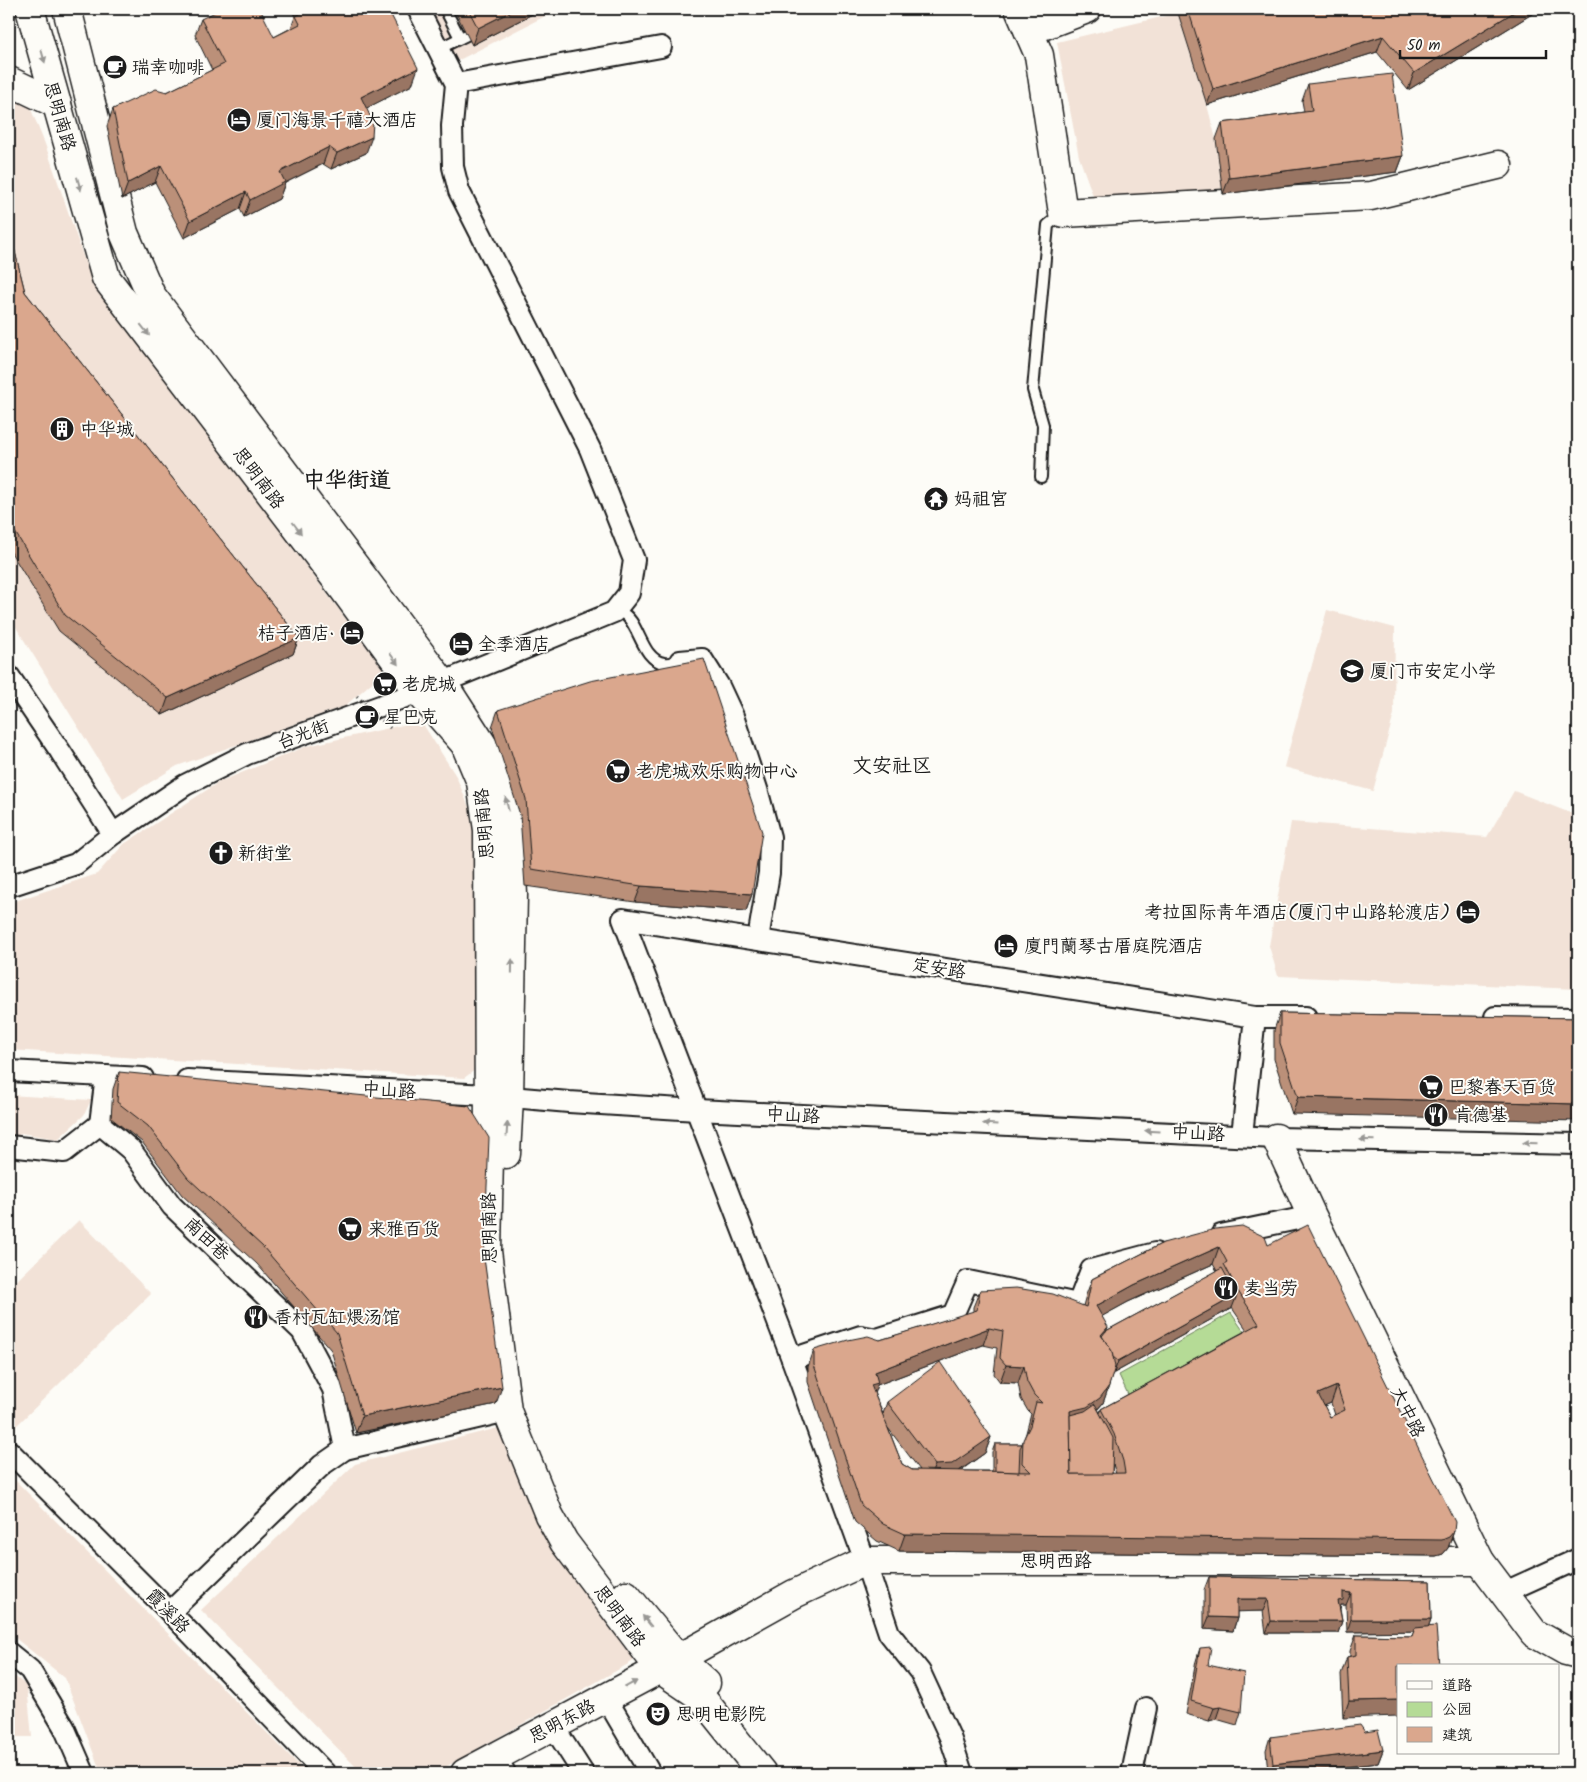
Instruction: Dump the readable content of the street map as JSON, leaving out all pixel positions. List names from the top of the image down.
{
  "streets": {
    "main road": [
      "思明南路",
      "大中路",
      "思明西路",
      "思明东路"
    ],
    "street": [
      "台光街",
      "定安路",
      "中山路",
      "南田巷",
      "霞溪路"
    ]
  },
  "crossings": [
    ["思明南路", "台光街"],
    ["思明南路", "中山路"],
    ["思明南路", "思明西路"],
    ["思明南路", "思明东路"],
    ["定安路", "中山路"],
    ["中山路", "大中路"],
    ["大中路", "思明西路"],
    ["思明西路", "思明东路"]
  ],
  "one_way": ["中山路"],
  "districts": ["中华街道", "文安社区"],
  "places": {
    "cafe": ["瑞幸咖啡", "星巴克"],
    "hotel": [
      "厦门海景千禧大酒店",
      "桔子酒店·",
      "全季酒店",
      "考拉国际青年酒店(厦门中山路轮渡店)",
      "廈門蘭琴古厝庭院酒店"
    ],
    "building": ["中华城"],
    "temple": ["妈祖宫"],
    "school or university": ["厦门市安定小学"],
    "supermarket": [
      "老虎城",
      "老虎城欢乐购物中心",
      "巴黎春天百货",
      "来雅百货"
    ],
    "church": ["新街堂"],
    "restaurant": ["肯德基", "麦当劳", "香村瓦缸煨汤馆"],
    "theatre": ["思明电影院"]
  },
  "legend": ["道路", "公园", "建筑"],
  "scale_bar": "50 m"
}
